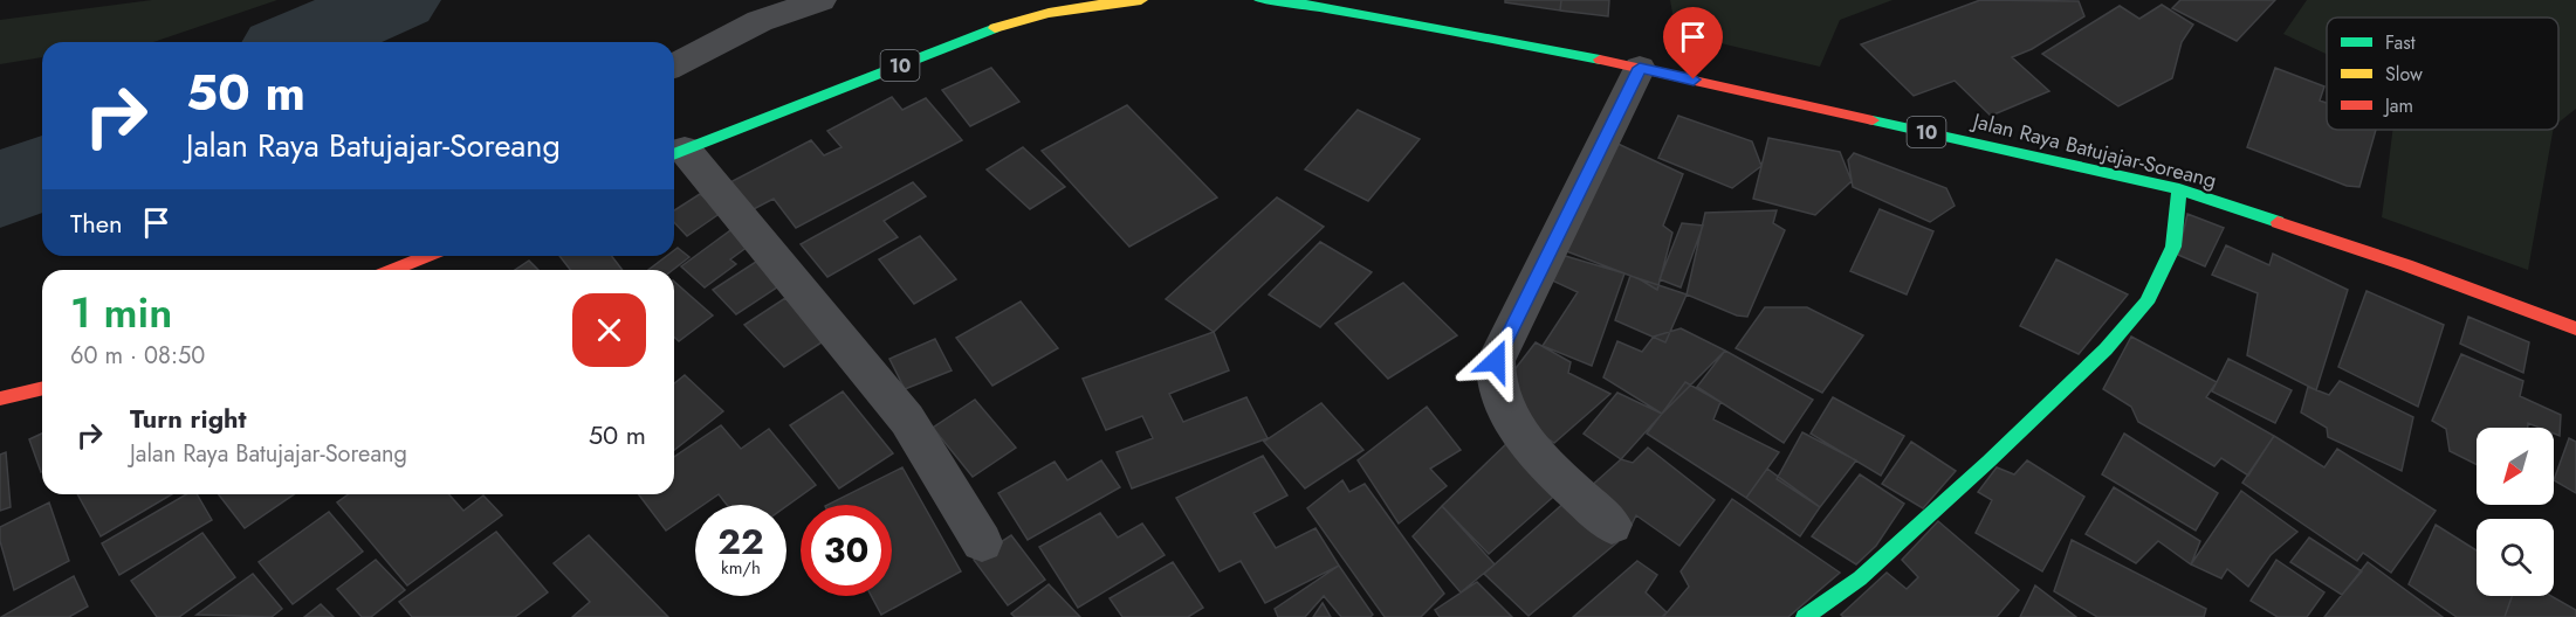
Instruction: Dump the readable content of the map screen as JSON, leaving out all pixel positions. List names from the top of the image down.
{
  "streets": {
    "main road": ["10", "Jalan Raya Batujajar-Soreang"]
  },
  "legend": ["Fast", "Slow", "Jam"],
  "north": "bottom left",
  "page": {
    "turn": ["50 m", "Jalan Raya Batujajar-Soreang"],
    "then": "Then",
    "heading": ["1 min", "60 m · 08:50"],
    "list": [
      {
        "name": "Turn right",
        "note": "Jalan Raya Batujajar-Soreang",
        "value": "50 m"
      }
    ],
    "speed": "22 km/h",
    "limit": "30"
  }
}
